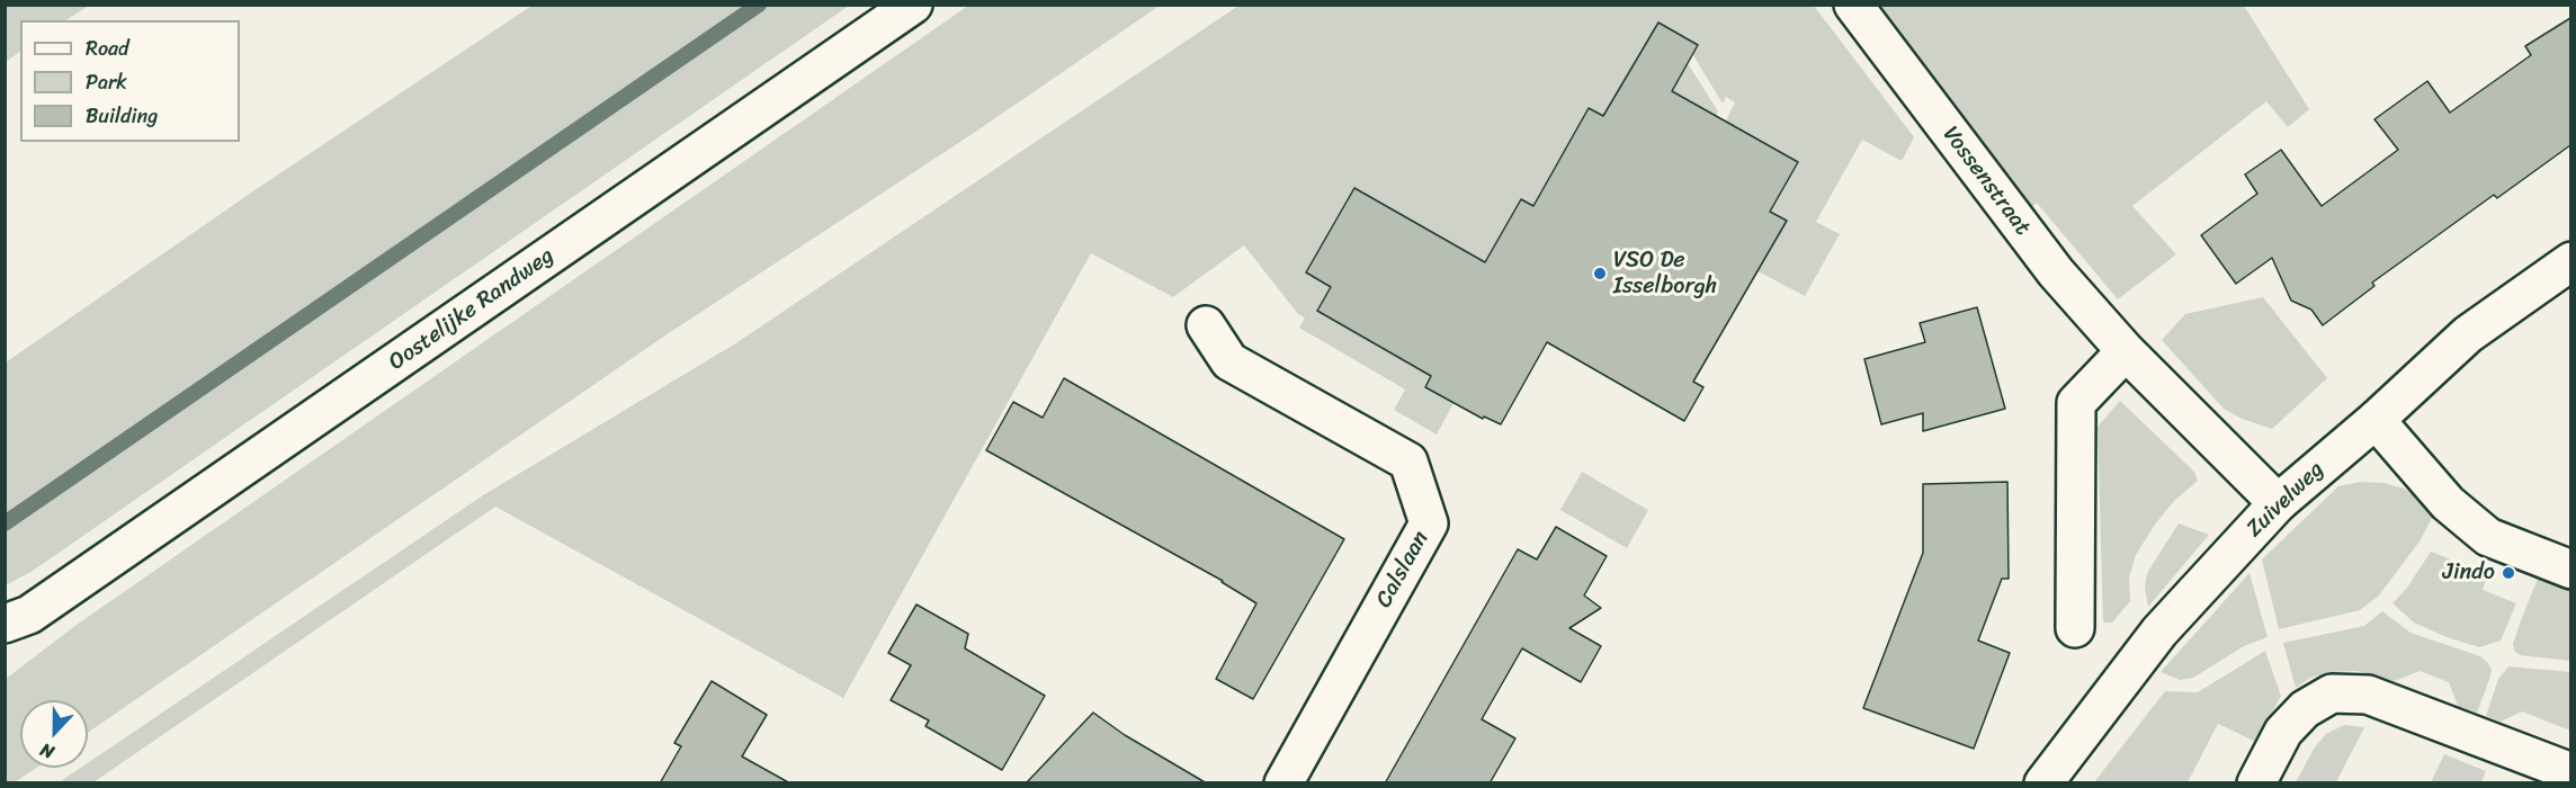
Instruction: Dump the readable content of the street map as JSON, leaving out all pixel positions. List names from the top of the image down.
{
  "streets": {
    "street": [
      "Vossenstraat",
      "Oostelijke Randweg",
      "Zuivelweg",
      "Calslaan"
    ]
  },
  "crossings": [
    ["Vossenstraat", "Zuivelweg"]
  ],
  "places": ["VSO De Isselborgh", "Jindo"],
  "legend": ["Road", "Park", "Building"],
  "north": "bottom"
}
